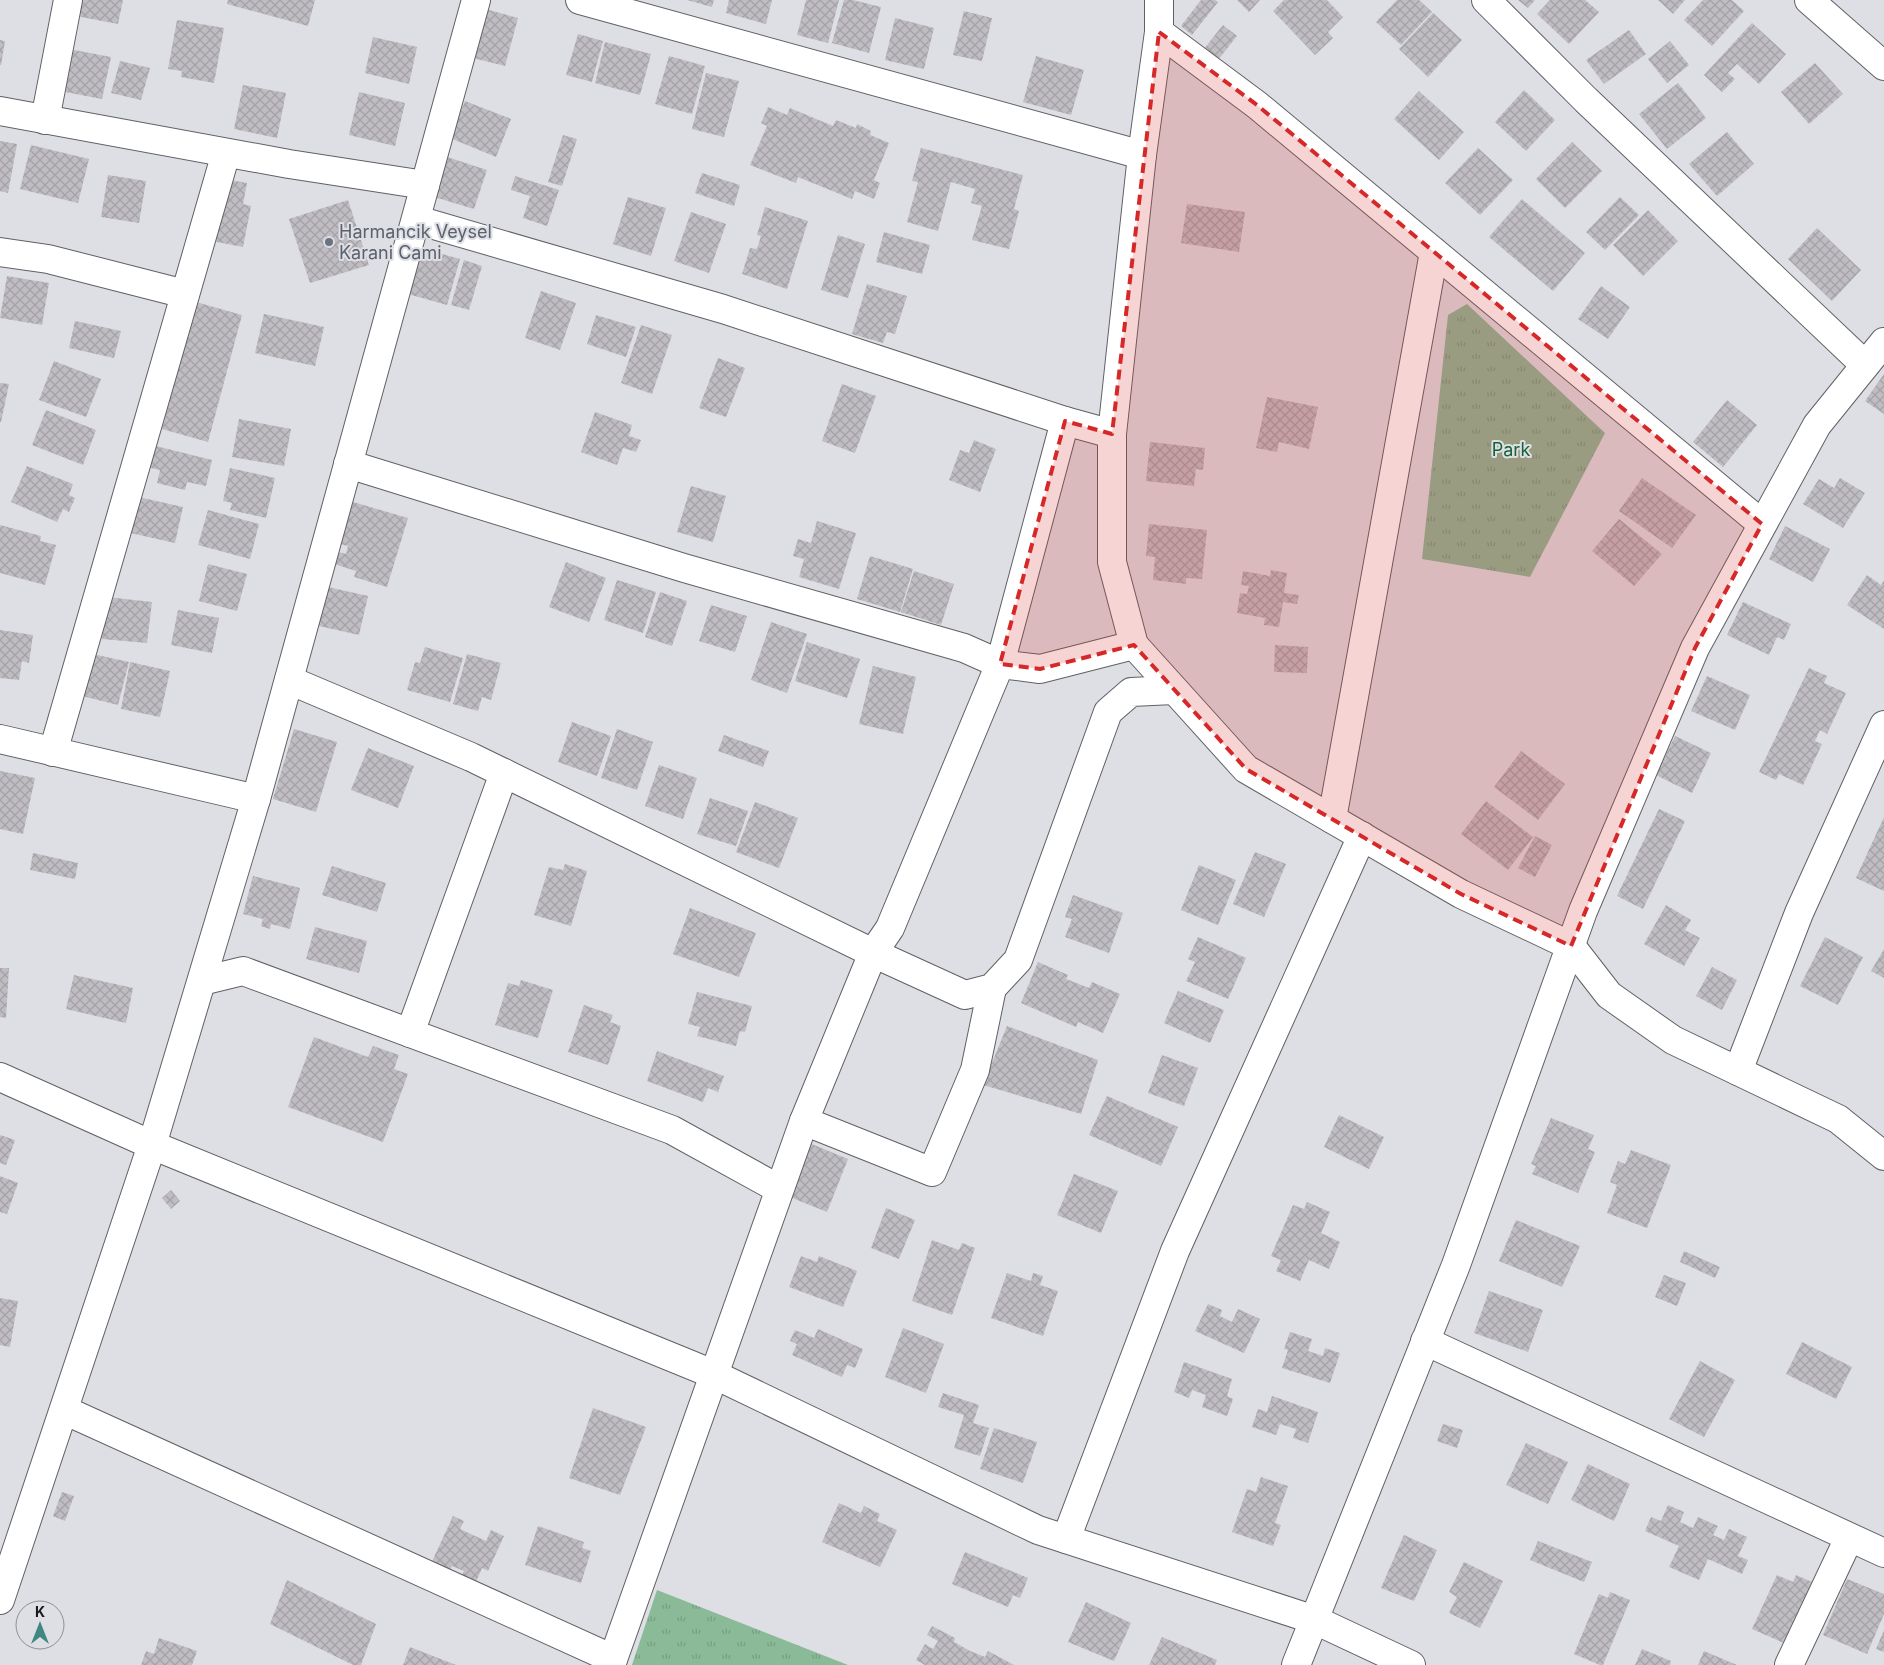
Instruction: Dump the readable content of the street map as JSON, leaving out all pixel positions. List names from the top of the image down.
{
  "parks": ["Park"],
  "places": ["Harmancik Veysel Karani Cami"],
  "north": "top"
}
